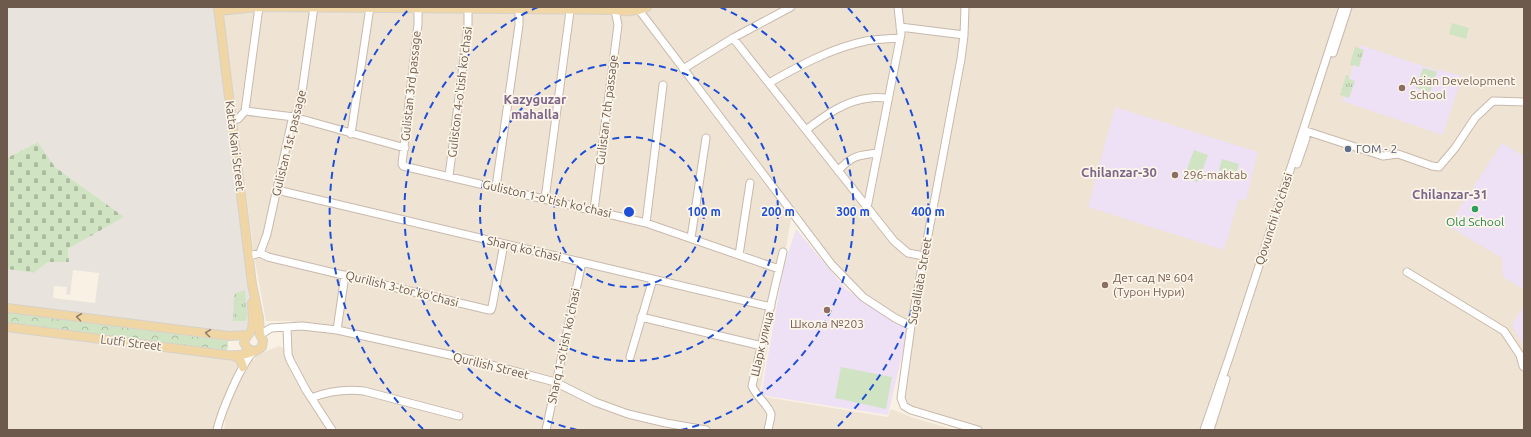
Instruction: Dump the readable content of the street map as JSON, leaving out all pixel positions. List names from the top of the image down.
{
  "streets": {
    "main road": ["Katta Kani Street", "Lutfi Street"],
    "street": [
      "Gulistan 3rd passage",
      "Guliston 4-o'tish ko'chasi",
      "Gulistan 7th passage",
      "Gulistan 1st passage",
      "Guliston 1-o'tish ko'chasi",
      "Qovunchi ko'chasi",
      "Sharq ko'chasi",
      "Sugalliata Street",
      "Qurilish 3-tor ko'chasi",
      "Шарк улица",
      "Sharq 1-o'tish ko'chasi",
      "Qurilish Street"
    ]
  },
  "crossings": [
    ["Gulistan 3rd passage", "Guliston 1-o'tish ko'chasi"],
    ["Guliston 4-o'tish ko'chasi", "Guliston 1-o'tish ko'chasi"],
    ["Gulistan 7th passage", "Guliston 1-o'tish ko'chasi"],
    ["Gulistan 1st passage", "Sharq ko'chasi"],
    ["Gulistan 1st passage", "Qurilish 3-tor ko'chasi"],
    ["Katta Kani Street", "Lutfi Street"],
    ["Katta Kani Street", "Qurilish Street"],
    ["Guliston 1-o'tish ko'chasi", "Шарк улица"],
    ["Sharq ko'chasi", "Qurilish 3-tor ko'chasi"],
    ["Sharq ko'chasi", "Шарк улица"],
    ["Sharq ko'chasi", "Sharq 1-o'tish ko'chasi"],
    ["Lutfi Street", "Qurilish Street"],
    ["Sharq 1-o'tish ko'chasi", "Qurilish Street"]
  ],
  "districts": ["Kazyguzar mahalla", "Chilanzar-30", "Chilanzar-31"],
  "places": [
    "Asian Development School",
    "ГОМ - 2",
    "296-maktab",
    "Old School",
    "Дет сад № 604 (Турон Нури)",
    "Школа №203"
  ],
  "rings": [
    "100 m",
    "200 m",
    "300 m",
    "400 m"
  ]
}
